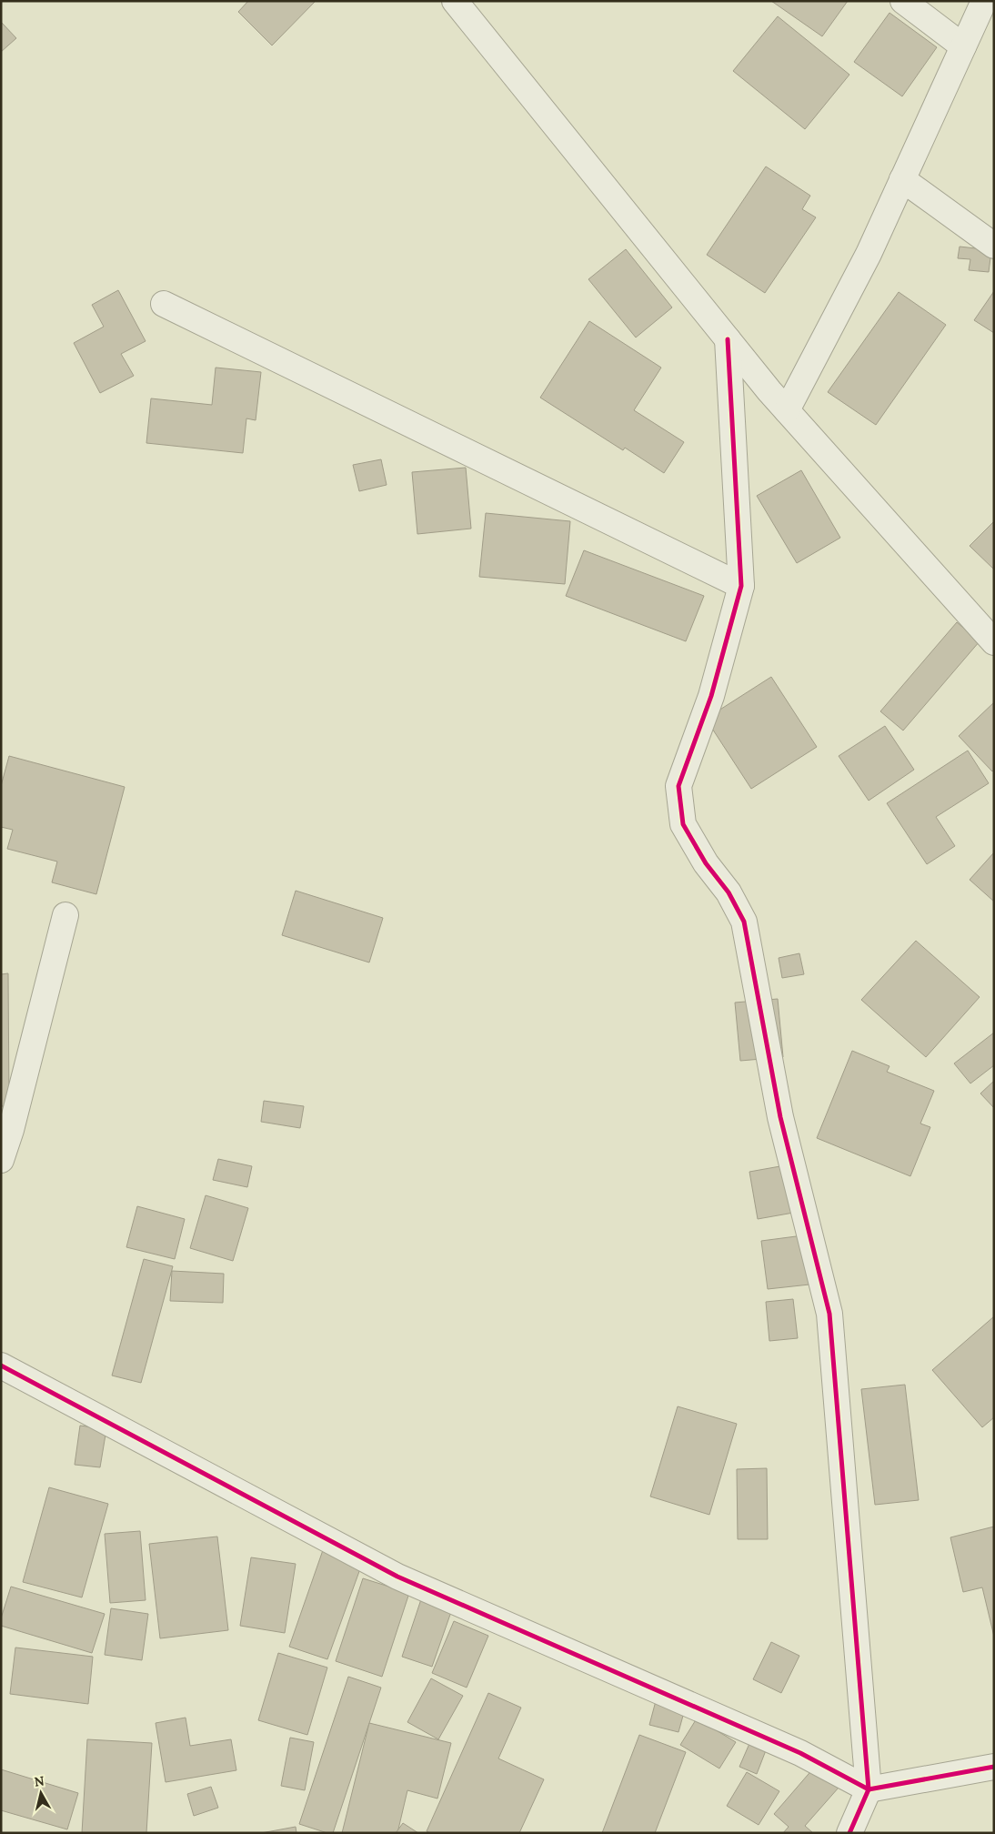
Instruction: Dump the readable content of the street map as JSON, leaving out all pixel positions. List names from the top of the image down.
{
  "north": "top"
}
